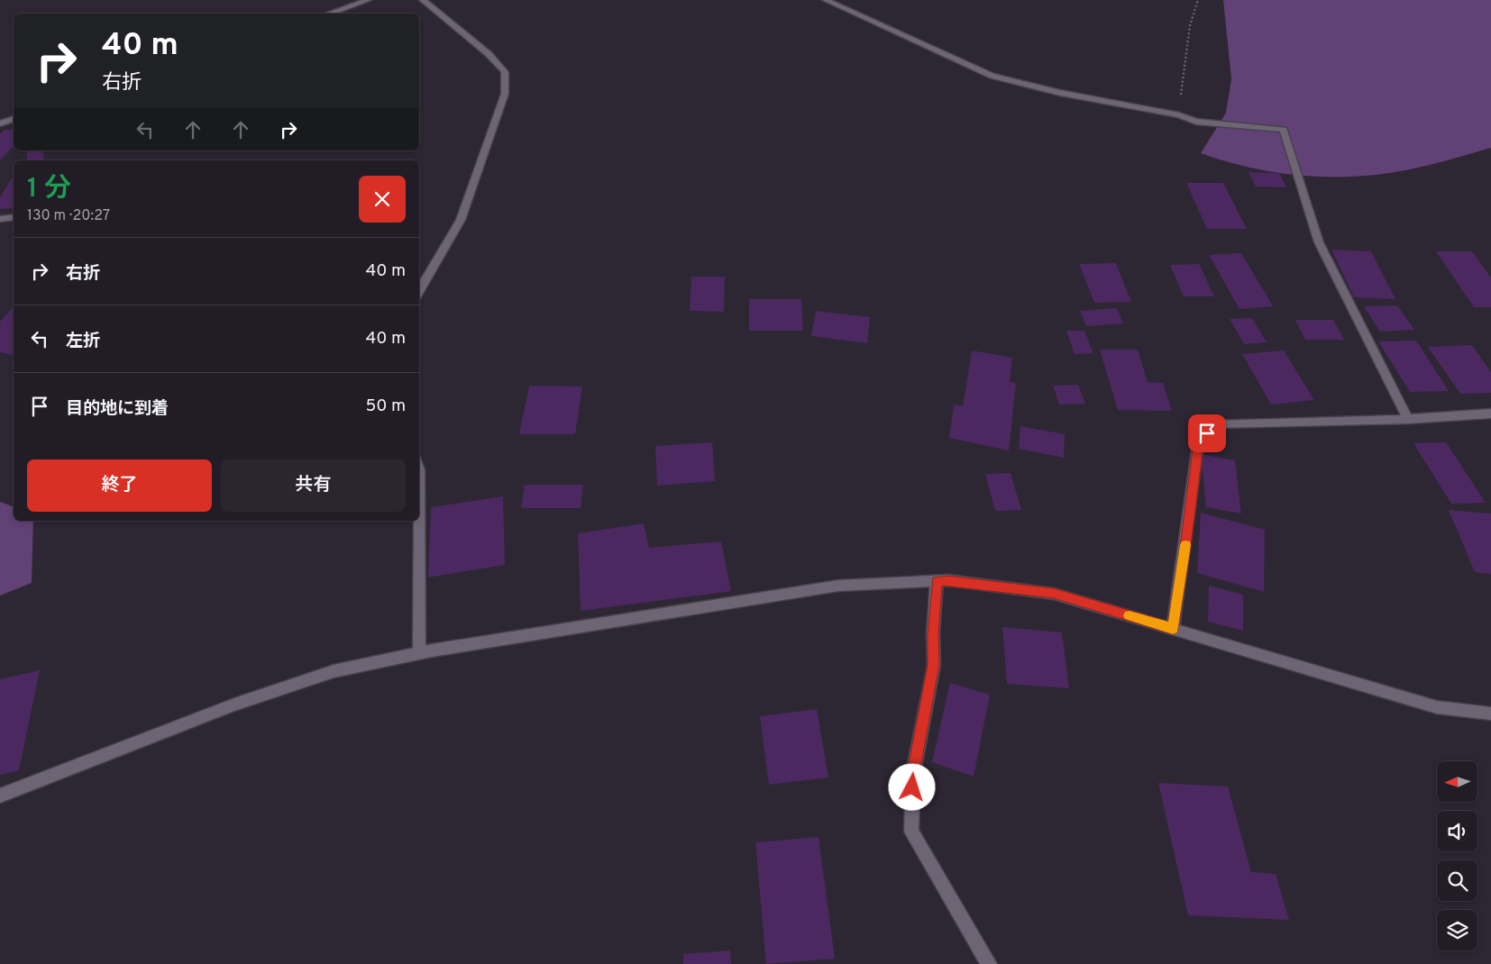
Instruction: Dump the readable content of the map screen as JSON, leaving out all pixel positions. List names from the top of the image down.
{
  "north": "left",
  "page": {
    "turn": ["40 m", "右折"],
    "heading": ["1 分", "130 m · 20:27"],
    "list": [
      {
        "name": "右折",
        "value": "40 m"
      },
      {
        "name": "左折",
        "value": "40 m"
      },
      {
        "name": "目的地に到着",
        "value": "50 m"
      }
    ],
    "buttons": ["終了", "共有"]
  }
}
